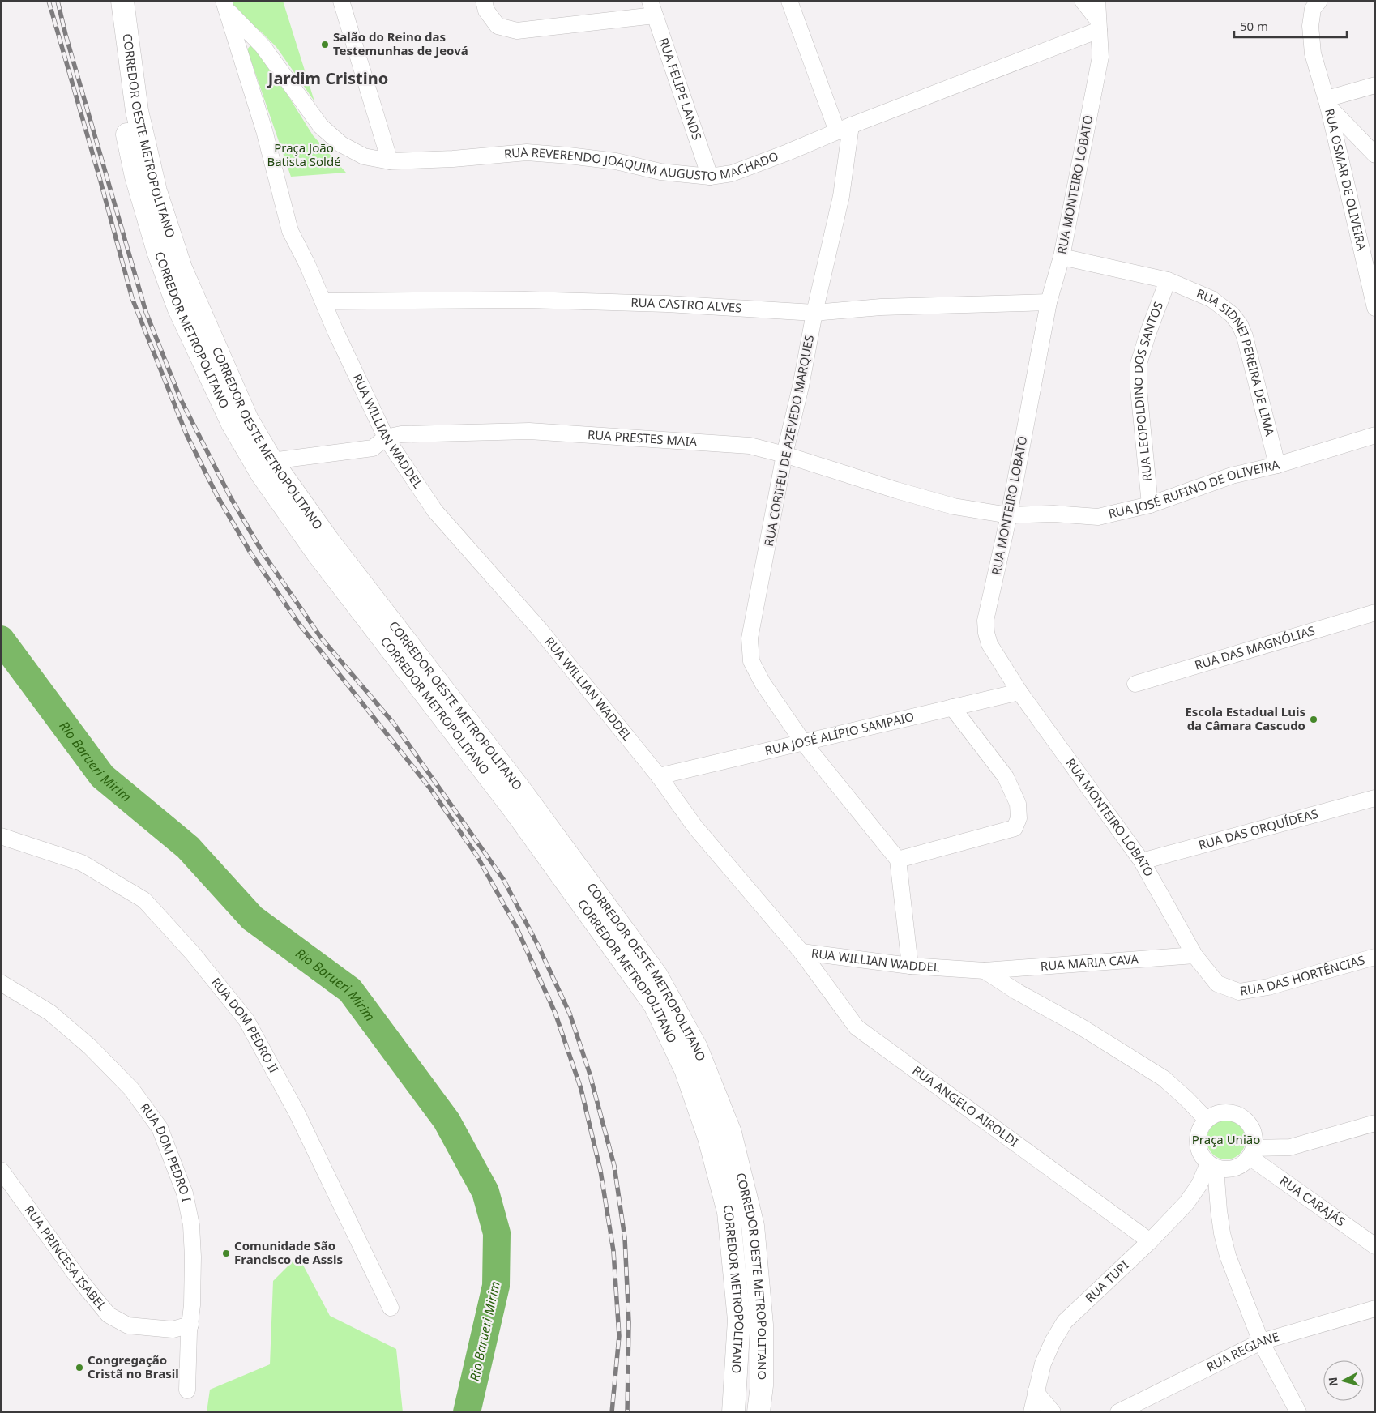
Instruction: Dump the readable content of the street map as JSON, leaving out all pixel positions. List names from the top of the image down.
{
  "streets": {
    "main road": ["CORREDOR OESTE METROPOLITANO", "CORREDOR METROPOLITANO"],
    "street": [
      "RUA FELIPE LANDS",
      "RUA REVERENDO JOAQUIM AUGUSTO MACHADO",
      "RUA OSMAR DE OLIVEIRA",
      "RUA MONTEIRO LOBATO",
      "RUA CASTRO ALVES",
      "RUA SIDNEI PEREIRA DE LIMA",
      "RUA LEOPOLDINO DOS SANTOS",
      "RUA WILLIAN WADDEL",
      "RUA PRESTES MAIA",
      "RUA CORIFEU DE AZEVEDO MARQUES",
      "RUA JOSÉ RUFINO DE OLIVEIRA",
      "RUA DAS MAGNÓLIAS",
      "RUA JOSÉ ALÍPIO SAMPAIO",
      "RUA DAS ORQUÍDEAS",
      "RUA MARIA CAVA",
      "RUA DAS HORTÊNCIAS",
      "RUA DOM PEDRO II",
      "RUA ANGELO AIROLDI",
      "RUA DOM PEDRO I",
      "RUA CARAJÁS",
      "RUA PRINCESA ISABEL",
      "RUA TUPI",
      "RUA REGIANE"
    ]
  },
  "crossings": [
    ["RUA FELIPE LANDS", "RUA REVERENDO JOAQUIM AUGUSTO MACHADO"],
    ["CORREDOR OESTE METROPOLITANO", "RUA PRESTES MAIA"],
    ["RUA REVERENDO JOAQUIM AUGUSTO MACHADO", "RUA MONTEIRO LOBATO"],
    ["RUA REVERENDO JOAQUIM AUGUSTO MACHADO", "RUA WILLIAN WADDEL"],
    ["RUA REVERENDO JOAQUIM AUGUSTO MACHADO", "RUA CORIFEU DE AZEVEDO MARQUES"],
    ["RUA MONTEIRO LOBATO", "RUA CASTRO ALVES"],
    ["RUA MONTEIRO LOBATO", "RUA SIDNEI PEREIRA DE LIMA"],
    ["RUA MONTEIRO LOBATO", "RUA PRESTES MAIA"],
    ["RUA MONTEIRO LOBATO", "RUA JOSÉ RUFINO DE OLIVEIRA"],
    ["RUA MONTEIRO LOBATO", "RUA JOSÉ ALÍPIO SAMPAIO"],
    ["RUA MONTEIRO LOBATO", "RUA DAS ORQUÍDEAS"],
    ["RUA MONTEIRO LOBATO", "RUA MARIA CAVA"],
    ["RUA MONTEIRO LOBATO", "RUA DAS HORTÊNCIAS"],
    ["RUA CASTRO ALVES", "RUA WILLIAN WADDEL"],
    ["RUA CASTRO ALVES", "RUA CORIFEU DE AZEVEDO MARQUES"],
    ["RUA SIDNEI PEREIRA DE LIMA", "RUA LEOPOLDINO DOS SANTOS"],
    ["RUA SIDNEI PEREIRA DE LIMA", "RUA JOSÉ RUFINO DE OLIVEIRA"],
    ["RUA LEOPOLDINO DOS SANTOS", "RUA JOSÉ RUFINO DE OLIVEIRA"],
    ["RUA WILLIAN WADDEL", "RUA PRESTES MAIA"],
    ["RUA WILLIAN WADDEL", "RUA JOSÉ ALÍPIO SAMPAIO"],
    ["RUA WILLIAN WADDEL", "RUA MARIA CAVA"],
    ["RUA WILLIAN WADDEL", "RUA ANGELO AIROLDI"],
    ["RUA WILLIAN WADDEL", "RUA CARAJÁS"],
    ["RUA WILLIAN WADDEL", "RUA TUPI"],
    ["RUA PRESTES MAIA", "RUA CORIFEU DE AZEVEDO MARQUES"],
    ["RUA PRESTES MAIA", "RUA JOSÉ RUFINO DE OLIVEIRA"],
    ["RUA CORIFEU DE AZEVEDO MARQUES", "RUA JOSÉ ALÍPIO SAMPAIO"],
    ["RUA MARIA CAVA", "RUA DAS HORTÊNCIAS"],
    ["RUA ANGELO AIROLDI", "RUA TUPI"],
    ["RUA DOM PEDRO I", "RUA PRINCESA ISABEL"],
    ["RUA CARAJÁS", "RUA TUPI"]
  ],
  "districts": ["Jardim Cristino"],
  "water": ["Rio Barueri Mirim"],
  "parks": ["Praça João Batista Soldé", "Praça União"],
  "places": [
    "Salão do Reino das Testemunhas de Jeová",
    "Escola Estadual Luis da Câmara Cascudo",
    "Comunidade São Francisco de Assis",
    "Congregação Cristã no Brasil"
  ],
  "scale_bar": "50 m",
  "north": "left"
}
